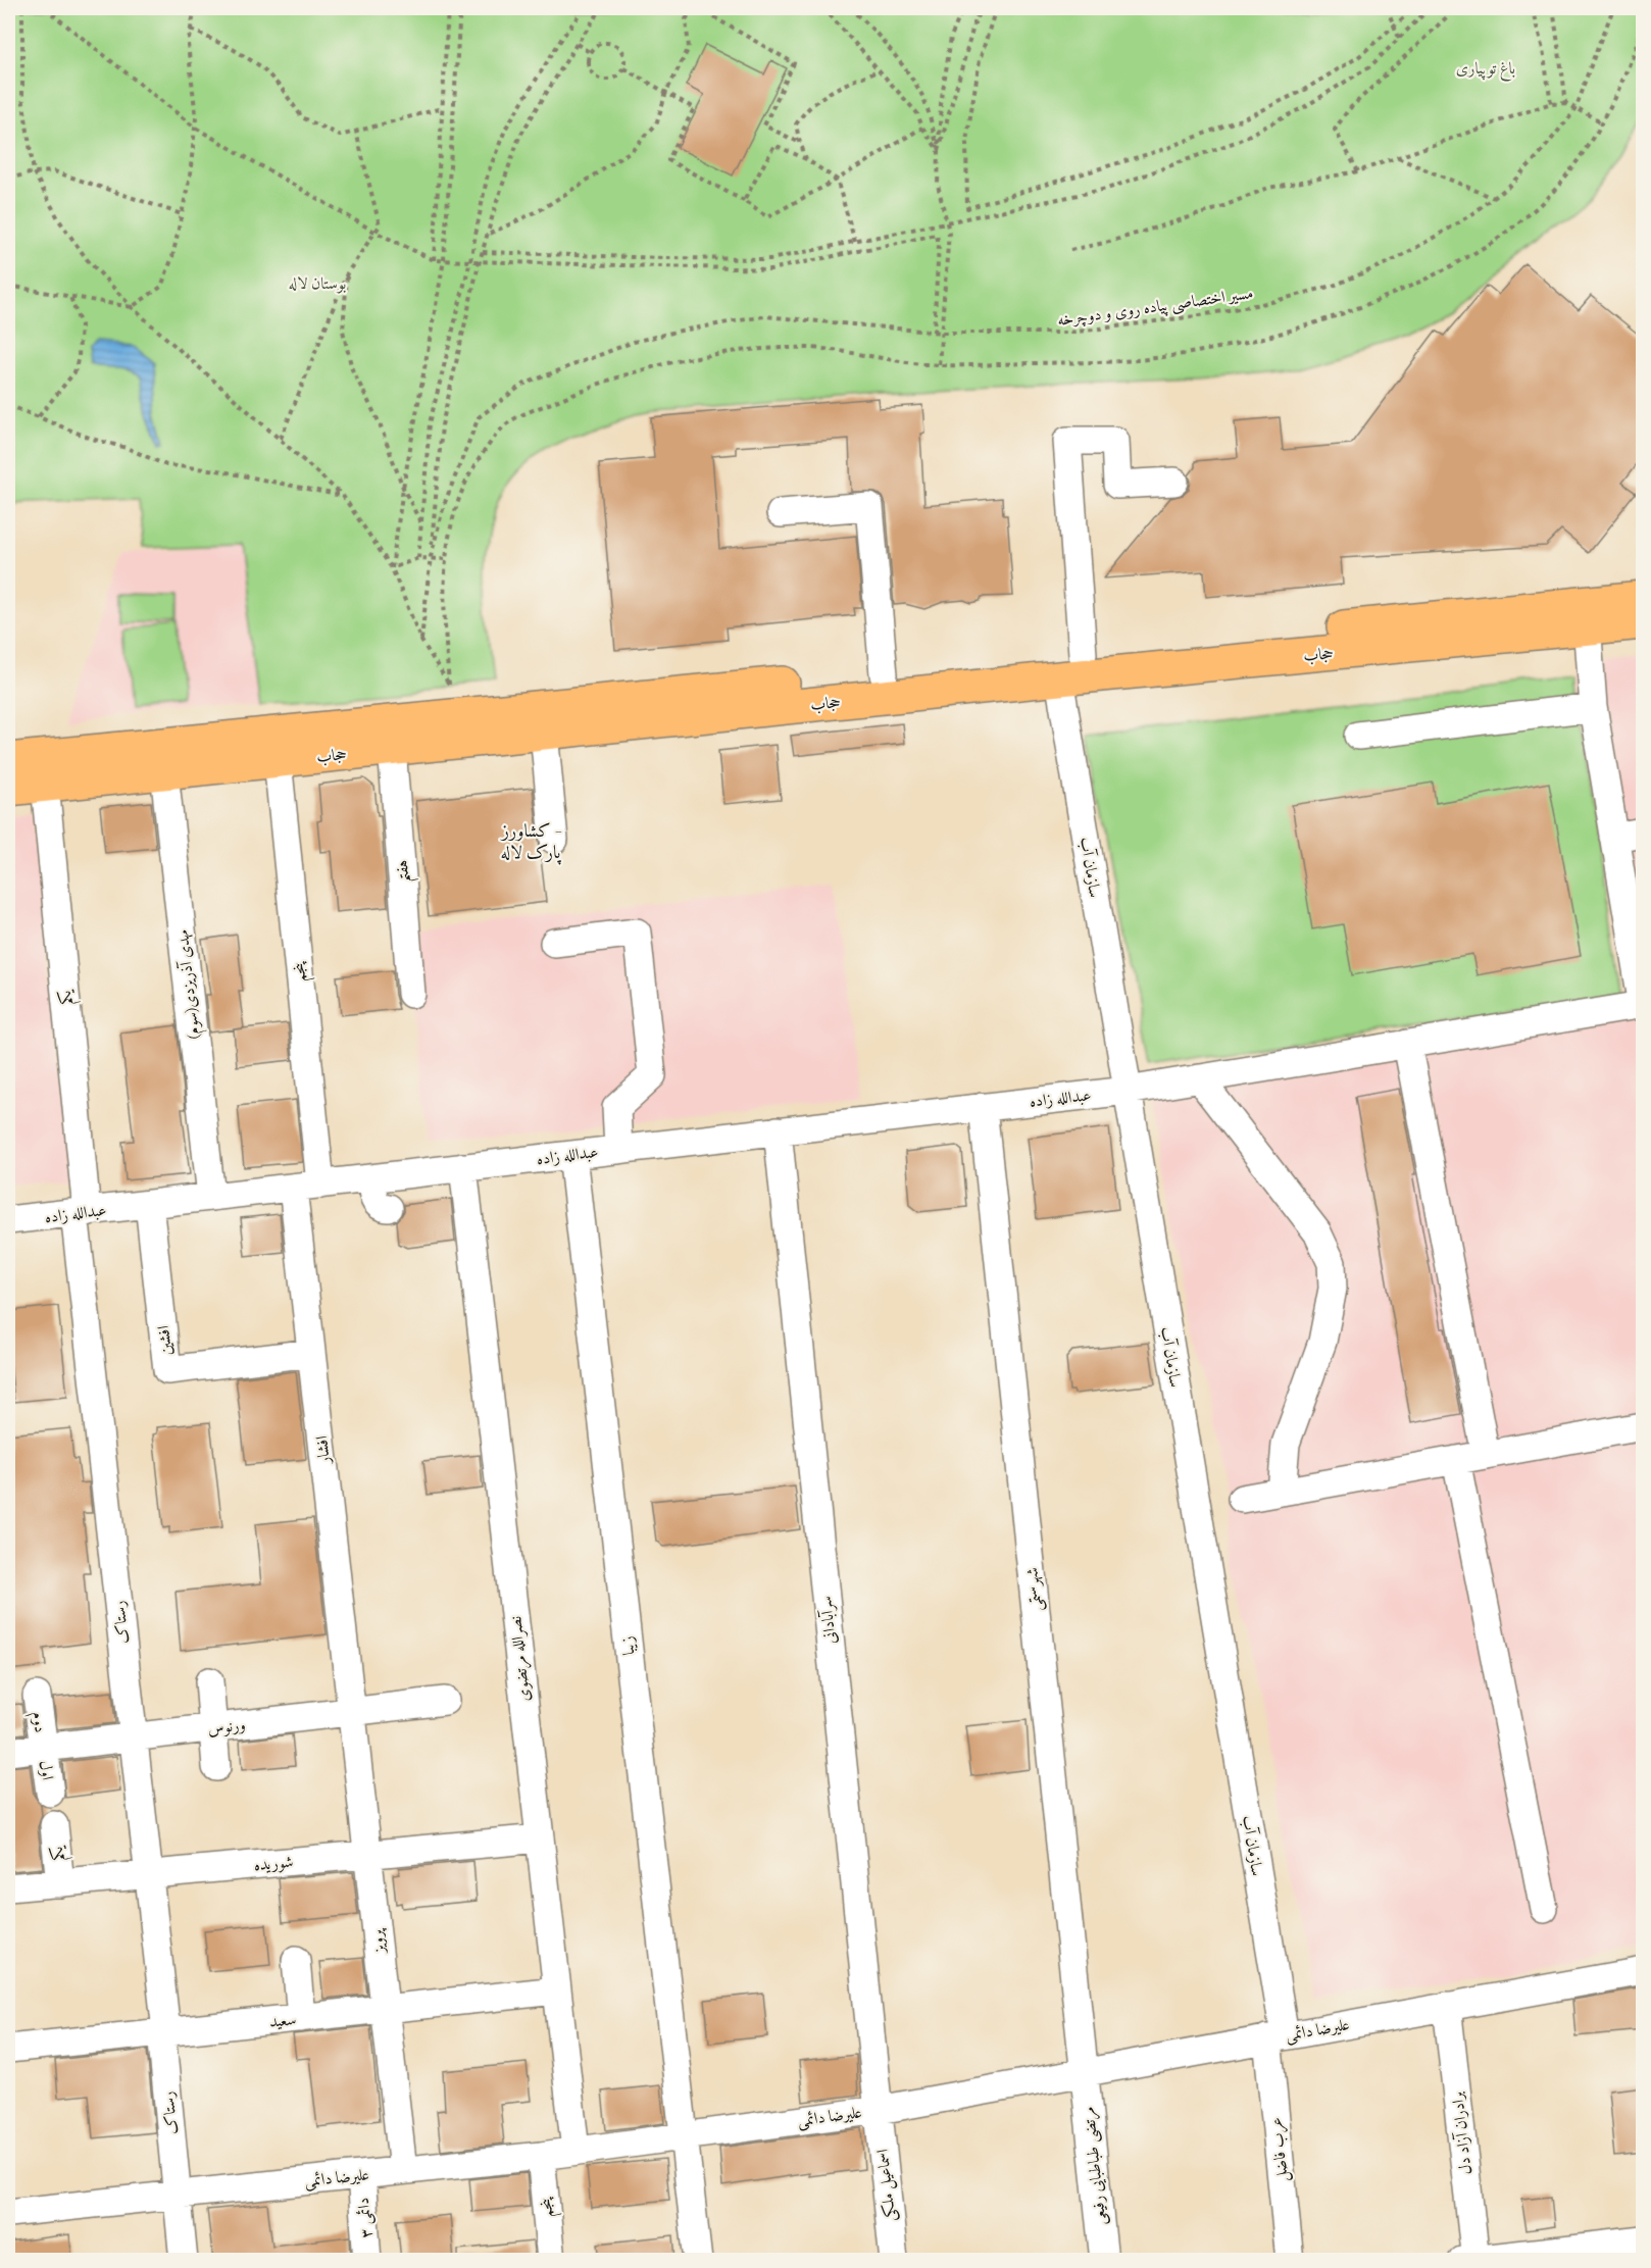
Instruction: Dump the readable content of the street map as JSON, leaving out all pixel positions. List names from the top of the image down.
{
  "streets": {
    "main road": ["حجاب"],
    "street": [
      "سازمان آب",
      "هفتم",
      "پنجم",
      "مهدی آذریزدی(سوم)",
      "یکم",
      "عبدالله زاده",
      "افشین",
      "افشار",
      "شهرستمی",
      "سرآبادانی",
      "رستاک",
      "زیبا",
      "نصرالله مرتضوی",
      "دوم",
      "ورنوس",
      "اول",
      "شوریده",
      "پرویز",
      "سعید",
      "علیرضا دائمی",
      "برادران آزاد دل",
      "عرب فاضل",
      "مرتضی طباطبایی رفیعی",
      "اسماعیل ملکی",
      "دائمی ۳"
    ],
    "path": ["مسیر اختصاصی پیاده روی و دوچرخه"]
  },
  "crossings": [
    ["حجاب", "سازمان آب"],
    ["حجاب", "هفتم"],
    ["حجاب", "پنجم"],
    ["حجاب", "مهدی آذریزدی(سوم)"],
    ["حجاب", "یکم"],
    ["سازمان آب", "عبدالله زاده"],
    ["سازمان آب", "علیرضا دائمی"],
    ["سازمان آب", "عرب فاضل"],
    ["پنجم", "عبدالله زاده"],
    ["پنجم", "علیرضا دائمی"],
    ["مهدی آذریزدی(سوم)", "عبدالله زاده"],
    ["یکم", "عبدالله زاده"],
    ["یکم", "رستاک"],
    ["یکم", "شوریده"],
    ["عبدالله زاده", "افشین"],
    ["عبدالله زاده", "افشار"],
    ["عبدالله زاده", "شهرستمی"],
    ["عبدالله زاده", "سرآبادانی"],
    ["عبدالله زاده", "رستاک"],
    ["عبدالله زاده", "زیبا"],
    ["عبدالله زاده", "نصرالله مرتضوی"],
    ["افشین", "افشار"],
    ["افشار", "ورنوس"],
    ["افشار", "پرویز"],
    ["شهرستمی", "علیرضا دائمی"],
    ["شهرستمی", "مرتضی طباطبایی رفیعی"],
    ["سرآبادانی", "علیرضا دائمی"],
    ["سرآبادانی", "اسماعیل ملکی"],
    ["رستاک", "ورنوس"],
    ["رستاک", "شوریده"],
    ["رستاک", "سعید"],
    ["رستاک", "علیرضا دائمی"],
    ["زیبا", "علیرضا دائمی"],
    ["نصرالله مرتضوی", "شوریده"],
    ["نصرالله مرتضوی", "سعید"],
    ["نصرالله مرتضوی", "علیرضا دائمی"],
    ["دوم", "ورنوس"],
    ["دوم", "اول"],
    ["ورنوس", "اول"],
    ["ورنوس", "پرویز"],
    ["شوریده", "پرویز"],
    ["پرویز", "سعید"],
    ["پرویز", "علیرضا دائمی"],
    ["علیرضا دائمی", "برادران آزاد دل"],
    ["علیرضا دائمی", "عرب فاضل"],
    ["علیرضا دائمی", "مرتضی طباطبایی رفیعی"],
    ["علیرضا دائمی", "اسماعیل ملکی"],
    ["علیرضا دائمی", "دائمی ۳"]
  ],
  "districts": ["کشاورز - پارک لاله"],
  "parks": ["باغ توپیاری", "بوستان لاله"]
}
